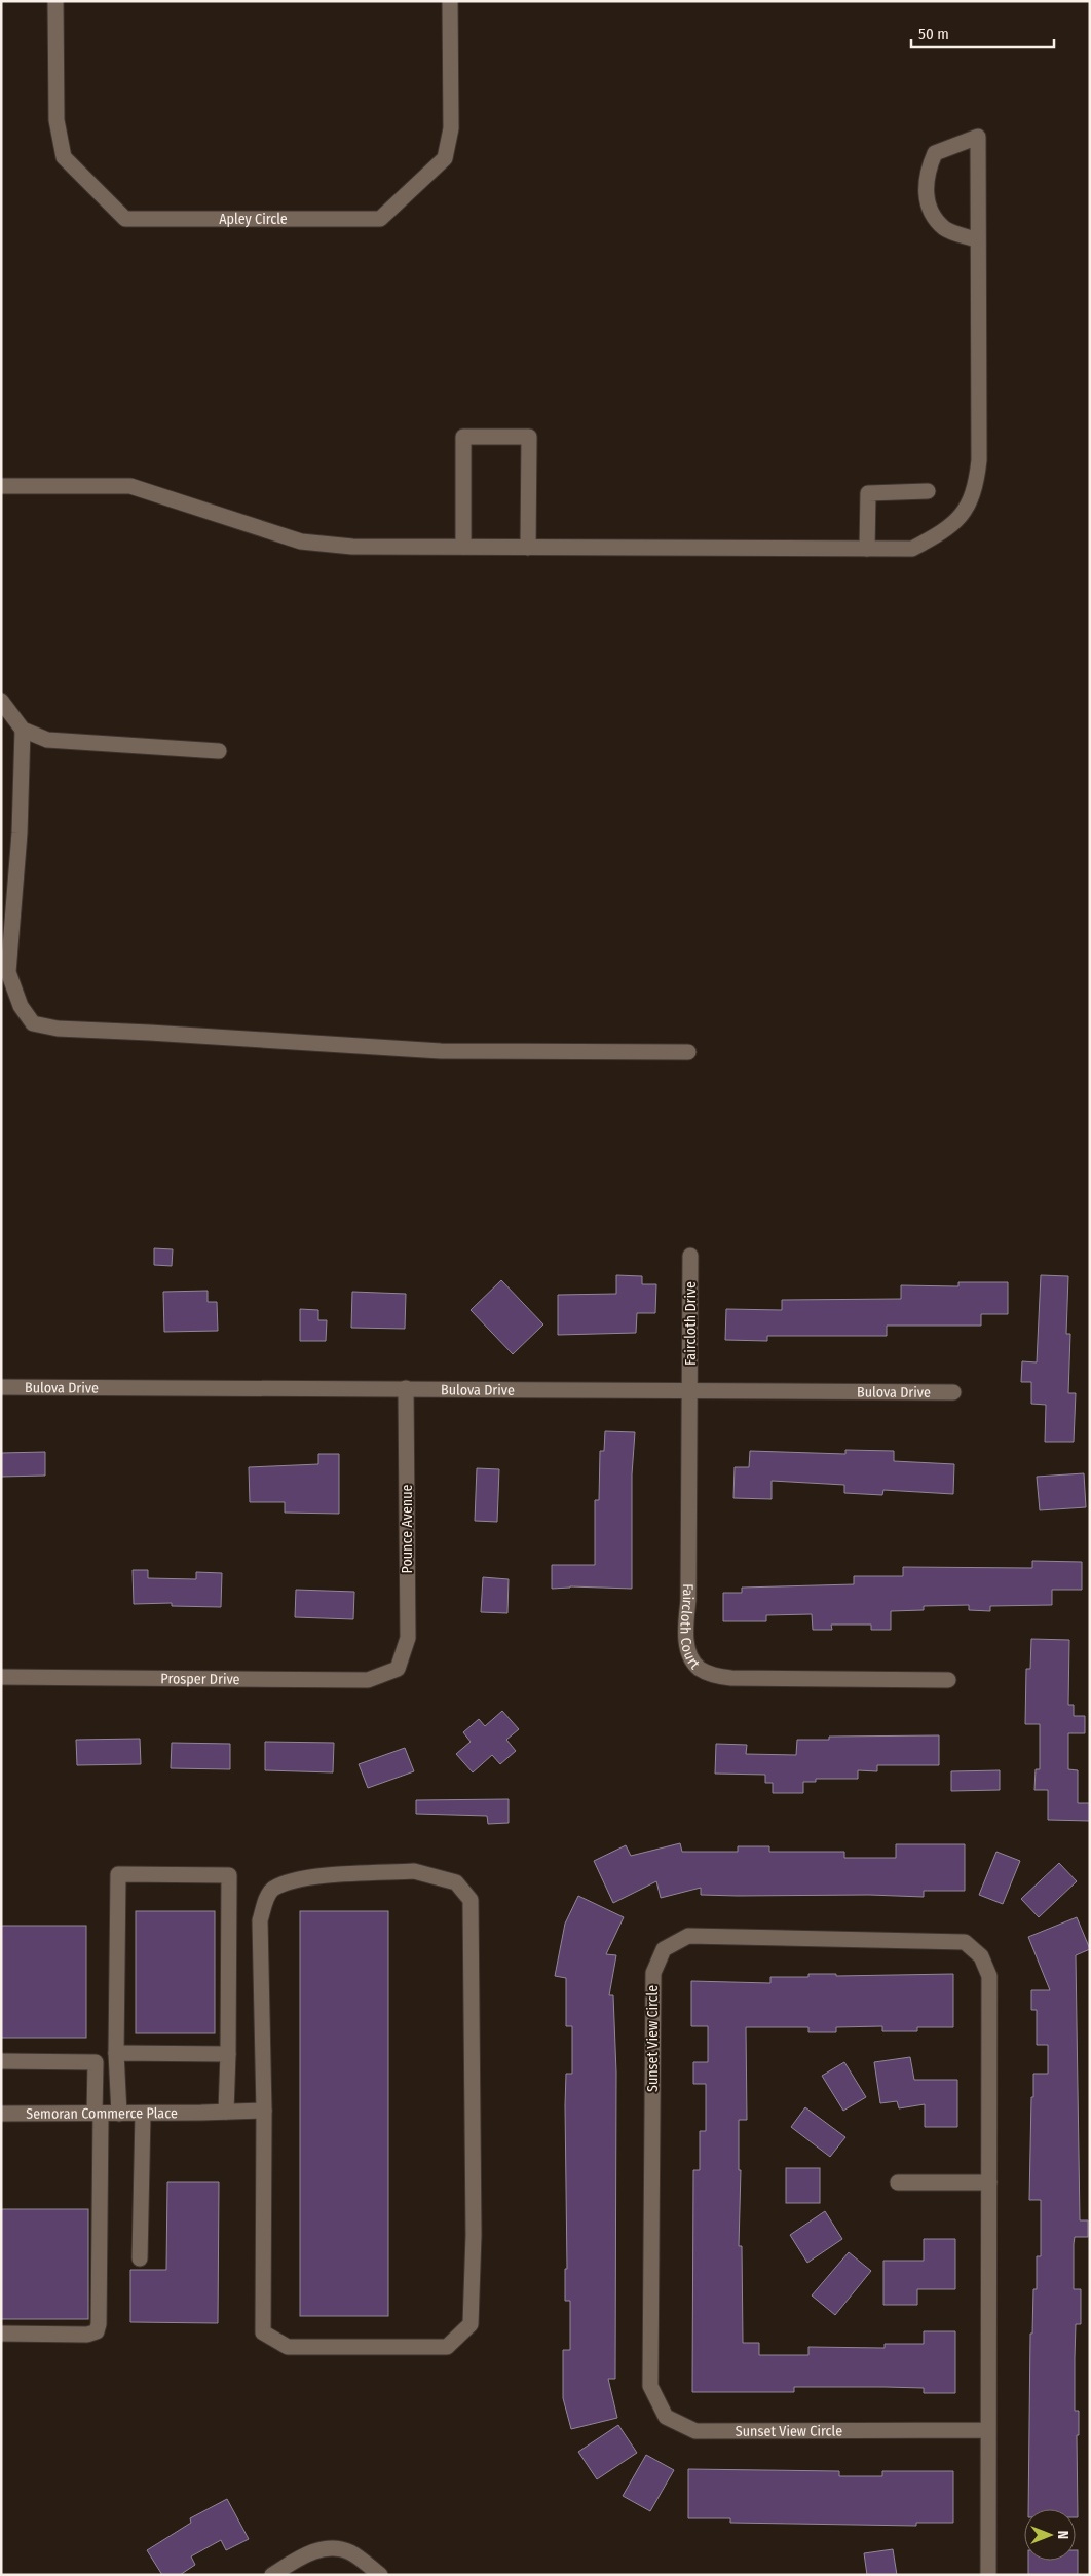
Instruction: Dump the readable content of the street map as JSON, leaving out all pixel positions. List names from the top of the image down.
{
  "streets": {
    "street": [
      "Apley Circle",
      "Faircloth Drive",
      "Bulova Drive",
      "Pounce Avenue",
      "Faircloth Court",
      "Prosper Drive",
      "Sunset View Circle",
      "Semoran Commerce Place"
    ]
  },
  "crossings": [
    ["Faircloth Drive", "Bulova Drive"],
    ["Faircloth Drive", "Faircloth Court"],
    ["Bulova Drive", "Pounce Avenue"],
    ["Bulova Drive", "Faircloth Court"],
    ["Pounce Avenue", "Prosper Drive"]
  ],
  "scale_bar": "50 m",
  "north": "right"
}
